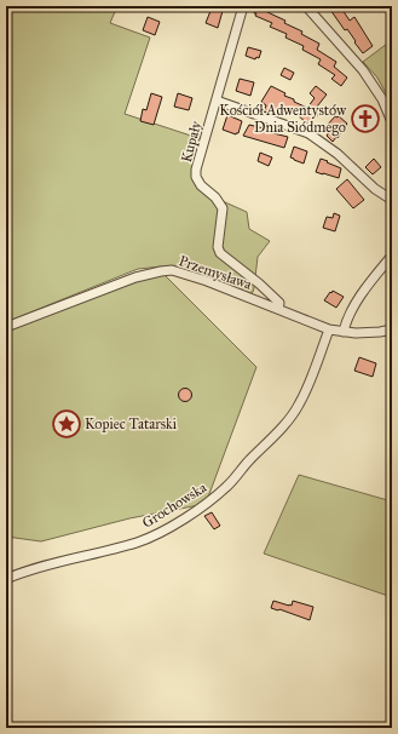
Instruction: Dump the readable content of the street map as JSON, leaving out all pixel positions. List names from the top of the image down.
{
  "streets": {
    "street": ["Kupały", "Przemysława", "Grochowska"]
  },
  "crossings": [
    ["Kupały", "Przemysława"],
    ["Przemysława", "Grochowska"]
  ],
  "places": {
    "church": ["Kościół Adwentystów Dnia Siódmego"],
    "place": ["Kopiec Tatarski"]
  }
}
